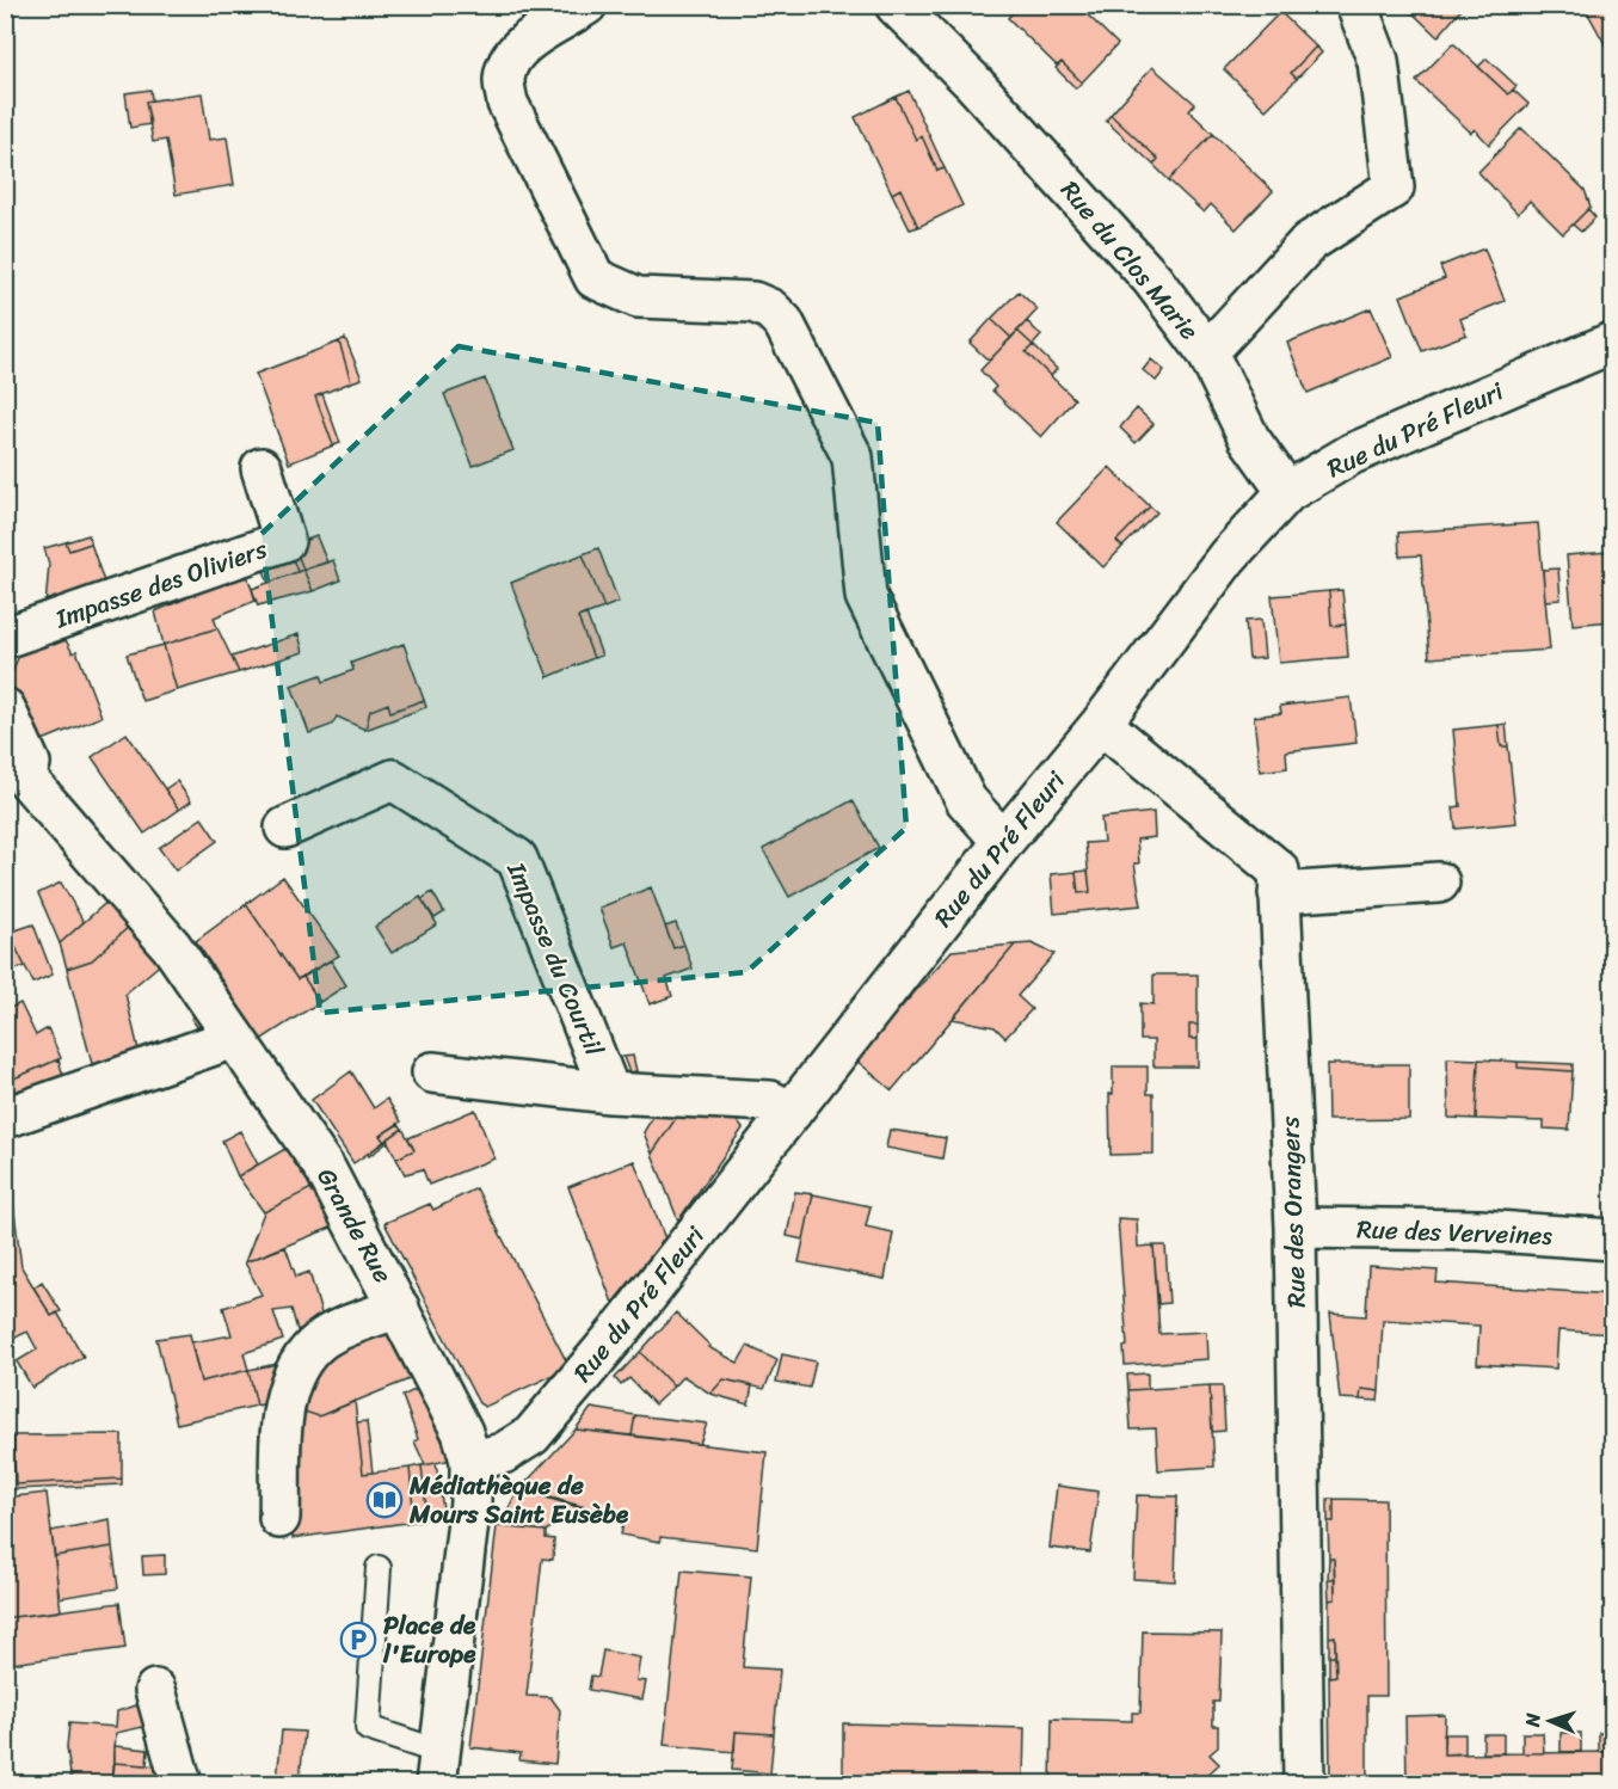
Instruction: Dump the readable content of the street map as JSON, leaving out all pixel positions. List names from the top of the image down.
{
  "streets": {
    "street": [
      "Rue du Clos Marie",
      "Rue du Pré Fleuri",
      "Impasse des Oliviers",
      "Impasse du Courtil",
      "Rue des Orangers",
      "Grande Rue",
      "Rue des Verveines"
    ]
  },
  "crossings": [
    ["Rue du Clos Marie", "Rue du Pré Fleuri"],
    ["Rue du Pré Fleuri", "Rue des Orangers"],
    ["Rue du Pré Fleuri", "Grande Rue"],
    ["Rue des Orangers", "Rue des Verveines"]
  ],
  "places": {
    "library": ["Médiathèque de Mours Saint Eusèbe"],
    "parking": ["Place de l'Europe"]
  },
  "north": "left"
}
